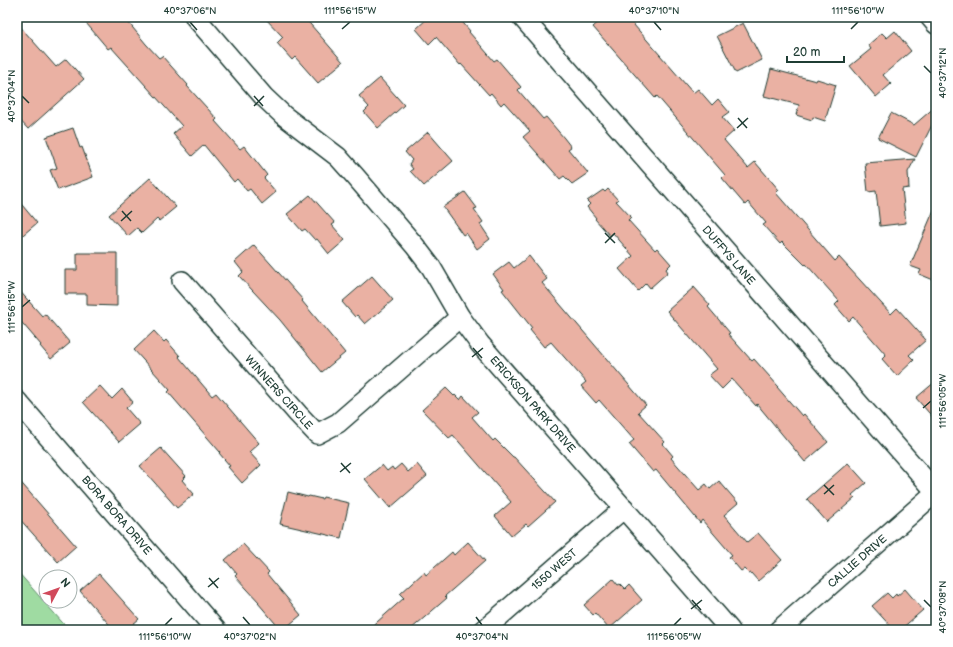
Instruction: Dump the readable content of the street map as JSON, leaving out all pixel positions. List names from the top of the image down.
{
  "streets": {
    "street": [
      "DUFFYS LANE",
      "WINNERS CIRCLE",
      "ERICKSON PARK DRIVE",
      "BORA BORA DRIVE",
      "CALLIE DRIVE",
      "1550 WEST"
    ]
  },
  "crossings": [
    ["DUFFYS LANE", "CALLIE DRIVE"],
    ["WINNERS CIRCLE", "ERICKSON PARK DRIVE"],
    ["ERICKSON PARK DRIVE", "1550 WEST"]
  ],
  "scale_bar": "20 m",
  "north": "top right",
  "coordinates": [
    "40°37'06\"N",
    "111°56'15\"W",
    "40°37'10\"N",
    "111°56'10\"W",
    "40°37'12\"N",
    "40°37'04\"N",
    "111°56'05\"W",
    "40°37'08\"N",
    "40°37'02\"N"
  ]
}
